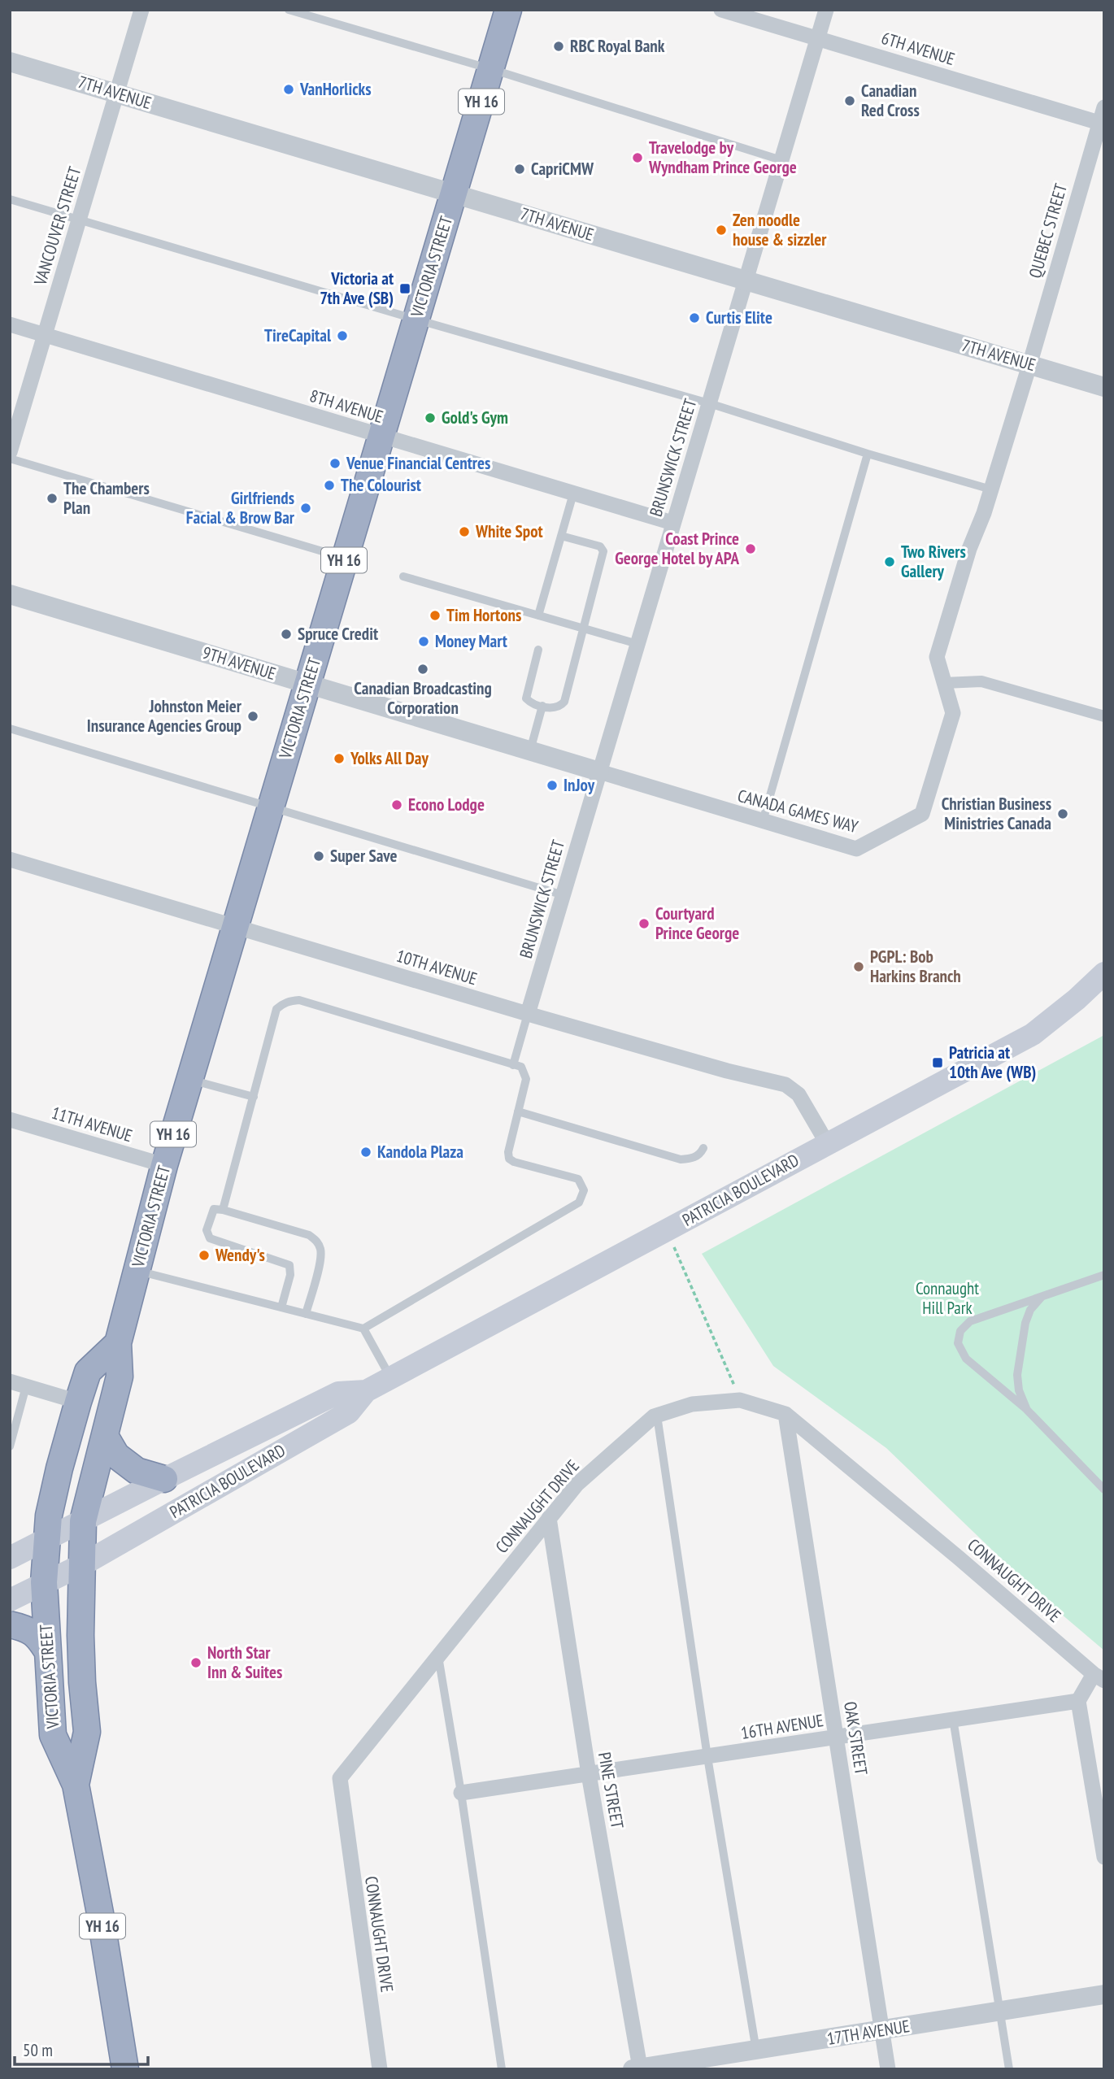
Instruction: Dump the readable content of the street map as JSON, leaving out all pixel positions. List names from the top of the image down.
{
  "streets": {
    "highway": ["YH 16", "VICTORIA STREET"],
    "main road": ["PATRICIA BOULEVARD"],
    "street": [
      "6TH AVENUE",
      "7TH AVENUE",
      "VANCOUVER STREET",
      "QUEBEC STREET",
      "8TH AVENUE",
      "BRUNSWICK STREET",
      "9TH AVENUE",
      "CANADA GAMES WAY",
      "10TH AVENUE",
      "11TH AVENUE",
      "CONNAUGHT DRIVE",
      "16TH AVENUE",
      "OAK STREET",
      "PINE STREET",
      "17TH AVENUE"
    ]
  },
  "crossings": [
    ["6TH AVENUE", "QUEBEC STREET"],
    ["6TH AVENUE", "BRUNSWICK STREET"],
    ["7TH AVENUE", "VANCOUVER STREET"],
    ["7TH AVENUE", "QUEBEC STREET"],
    ["7TH AVENUE", "VICTORIA STREET"],
    ["7TH AVENUE", "BRUNSWICK STREET"],
    ["7TH AVENUE", "CANADA GAMES WAY"],
    ["VANCOUVER STREET", "8TH AVENUE"],
    ["QUEBEC STREET", "CANADA GAMES WAY"],
    ["VICTORIA STREET", "8TH AVENUE"],
    ["VICTORIA STREET", "9TH AVENUE"],
    ["VICTORIA STREET", "10TH AVENUE"],
    ["VICTORIA STREET", "11TH AVENUE"],
    ["VICTORIA STREET", "PATRICIA BOULEVARD"],
    ["8TH AVENUE", "BRUNSWICK STREET"],
    ["BRUNSWICK STREET", "9TH AVENUE"],
    ["BRUNSWICK STREET", "CANADA GAMES WAY"],
    ["BRUNSWICK STREET", "10TH AVENUE"],
    ["9TH AVENUE", "CANADA GAMES WAY"],
    ["10TH AVENUE", "PATRICIA BOULEVARD"],
    ["CONNAUGHT DRIVE", "OAK STREET"],
    ["CONNAUGHT DRIVE", "PINE STREET"],
    ["16TH AVENUE", "OAK STREET"],
    ["16TH AVENUE", "PINE STREET"],
    ["OAK STREET", "17TH AVENUE"],
    ["PINE STREET", "17TH AVENUE"]
  ],
  "parks": ["Connaught Hill Park"],
  "places": {
    "other": [
      "RBC Royal Bank",
      "VanHorlicks",
      "Canadian Red Cross",
      "Travelodge by Wyndham Prince George",
      "CapriCMW",
      "Zen noodle house & sizzler",
      "Curtis Elite",
      "TireCapital",
      "Gold's Gym",
      "Venue Financial Centres",
      "The Colourist",
      "The Chambers Plan",
      "Girlfriends Facial & Brow Bar",
      "White Spot",
      "Coast Prince George Hotel by APA",
      "Two Rivers Gallery",
      "Tim Hortons",
      "Spruce Credit",
      "Money Mart",
      "Canadian Broadcasting Corporation",
      "Johnston Meier Insurance Agencies Group",
      "Yolks All Day",
      "InJoy",
      "Econo Lodge",
      "Christian Business Ministries Canada",
      "Super Save",
      "Courtyard Prince George",
      "PGPL: Bob Harkins Branch",
      "Kandola Plaza",
      "Wendy's",
      "North Star Inn & Suites"
    ],
    "transit": ["Victoria at 7th Ave (SB)", "Patricia at 10th Ave (WB)"]
  },
  "scale_bar": "50 m"
}
